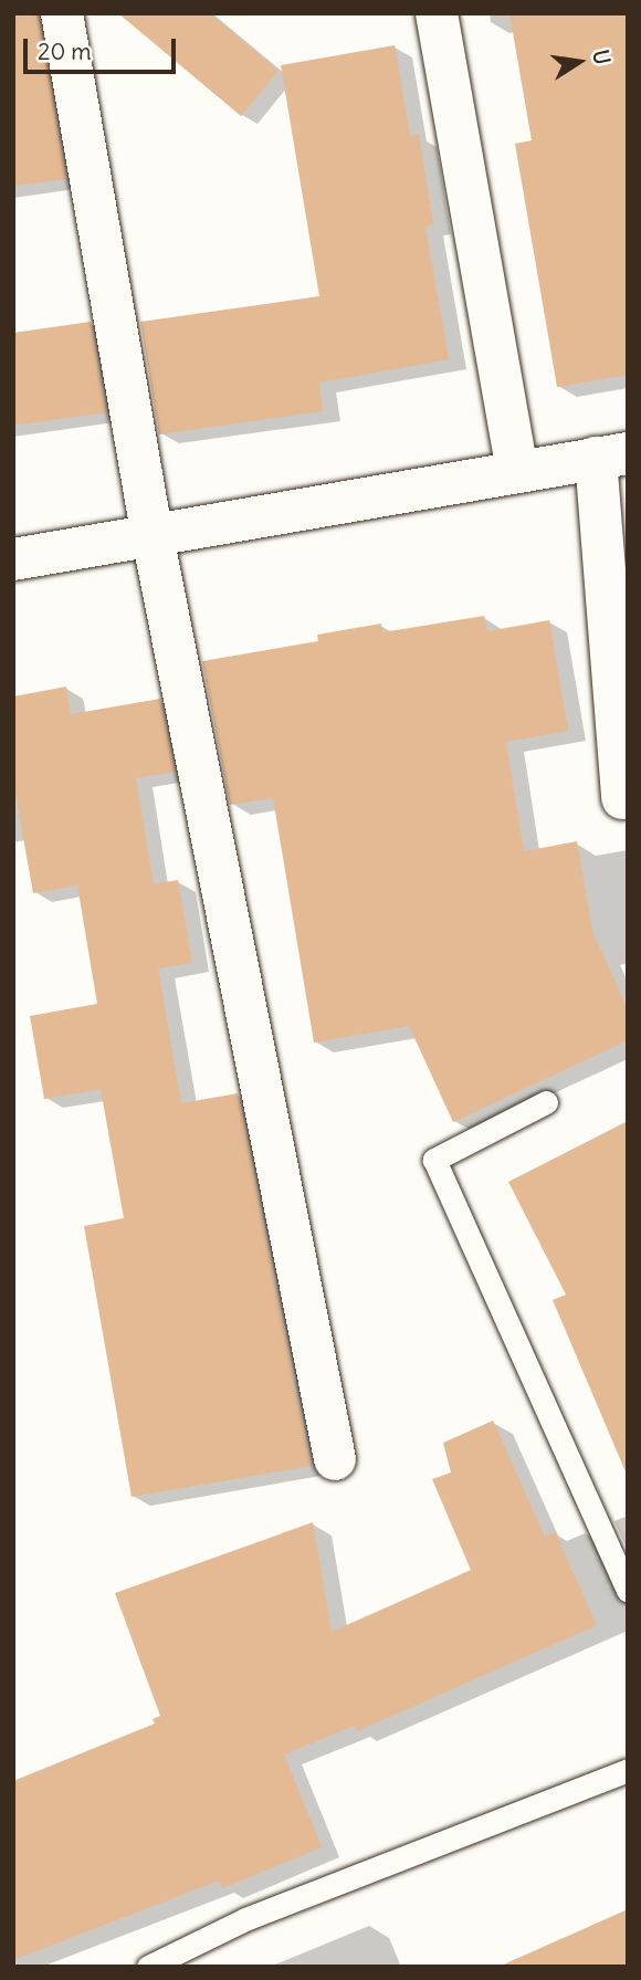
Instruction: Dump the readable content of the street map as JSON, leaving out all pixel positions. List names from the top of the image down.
{
  "scale_bar": "20 m",
  "north": "right"
}
